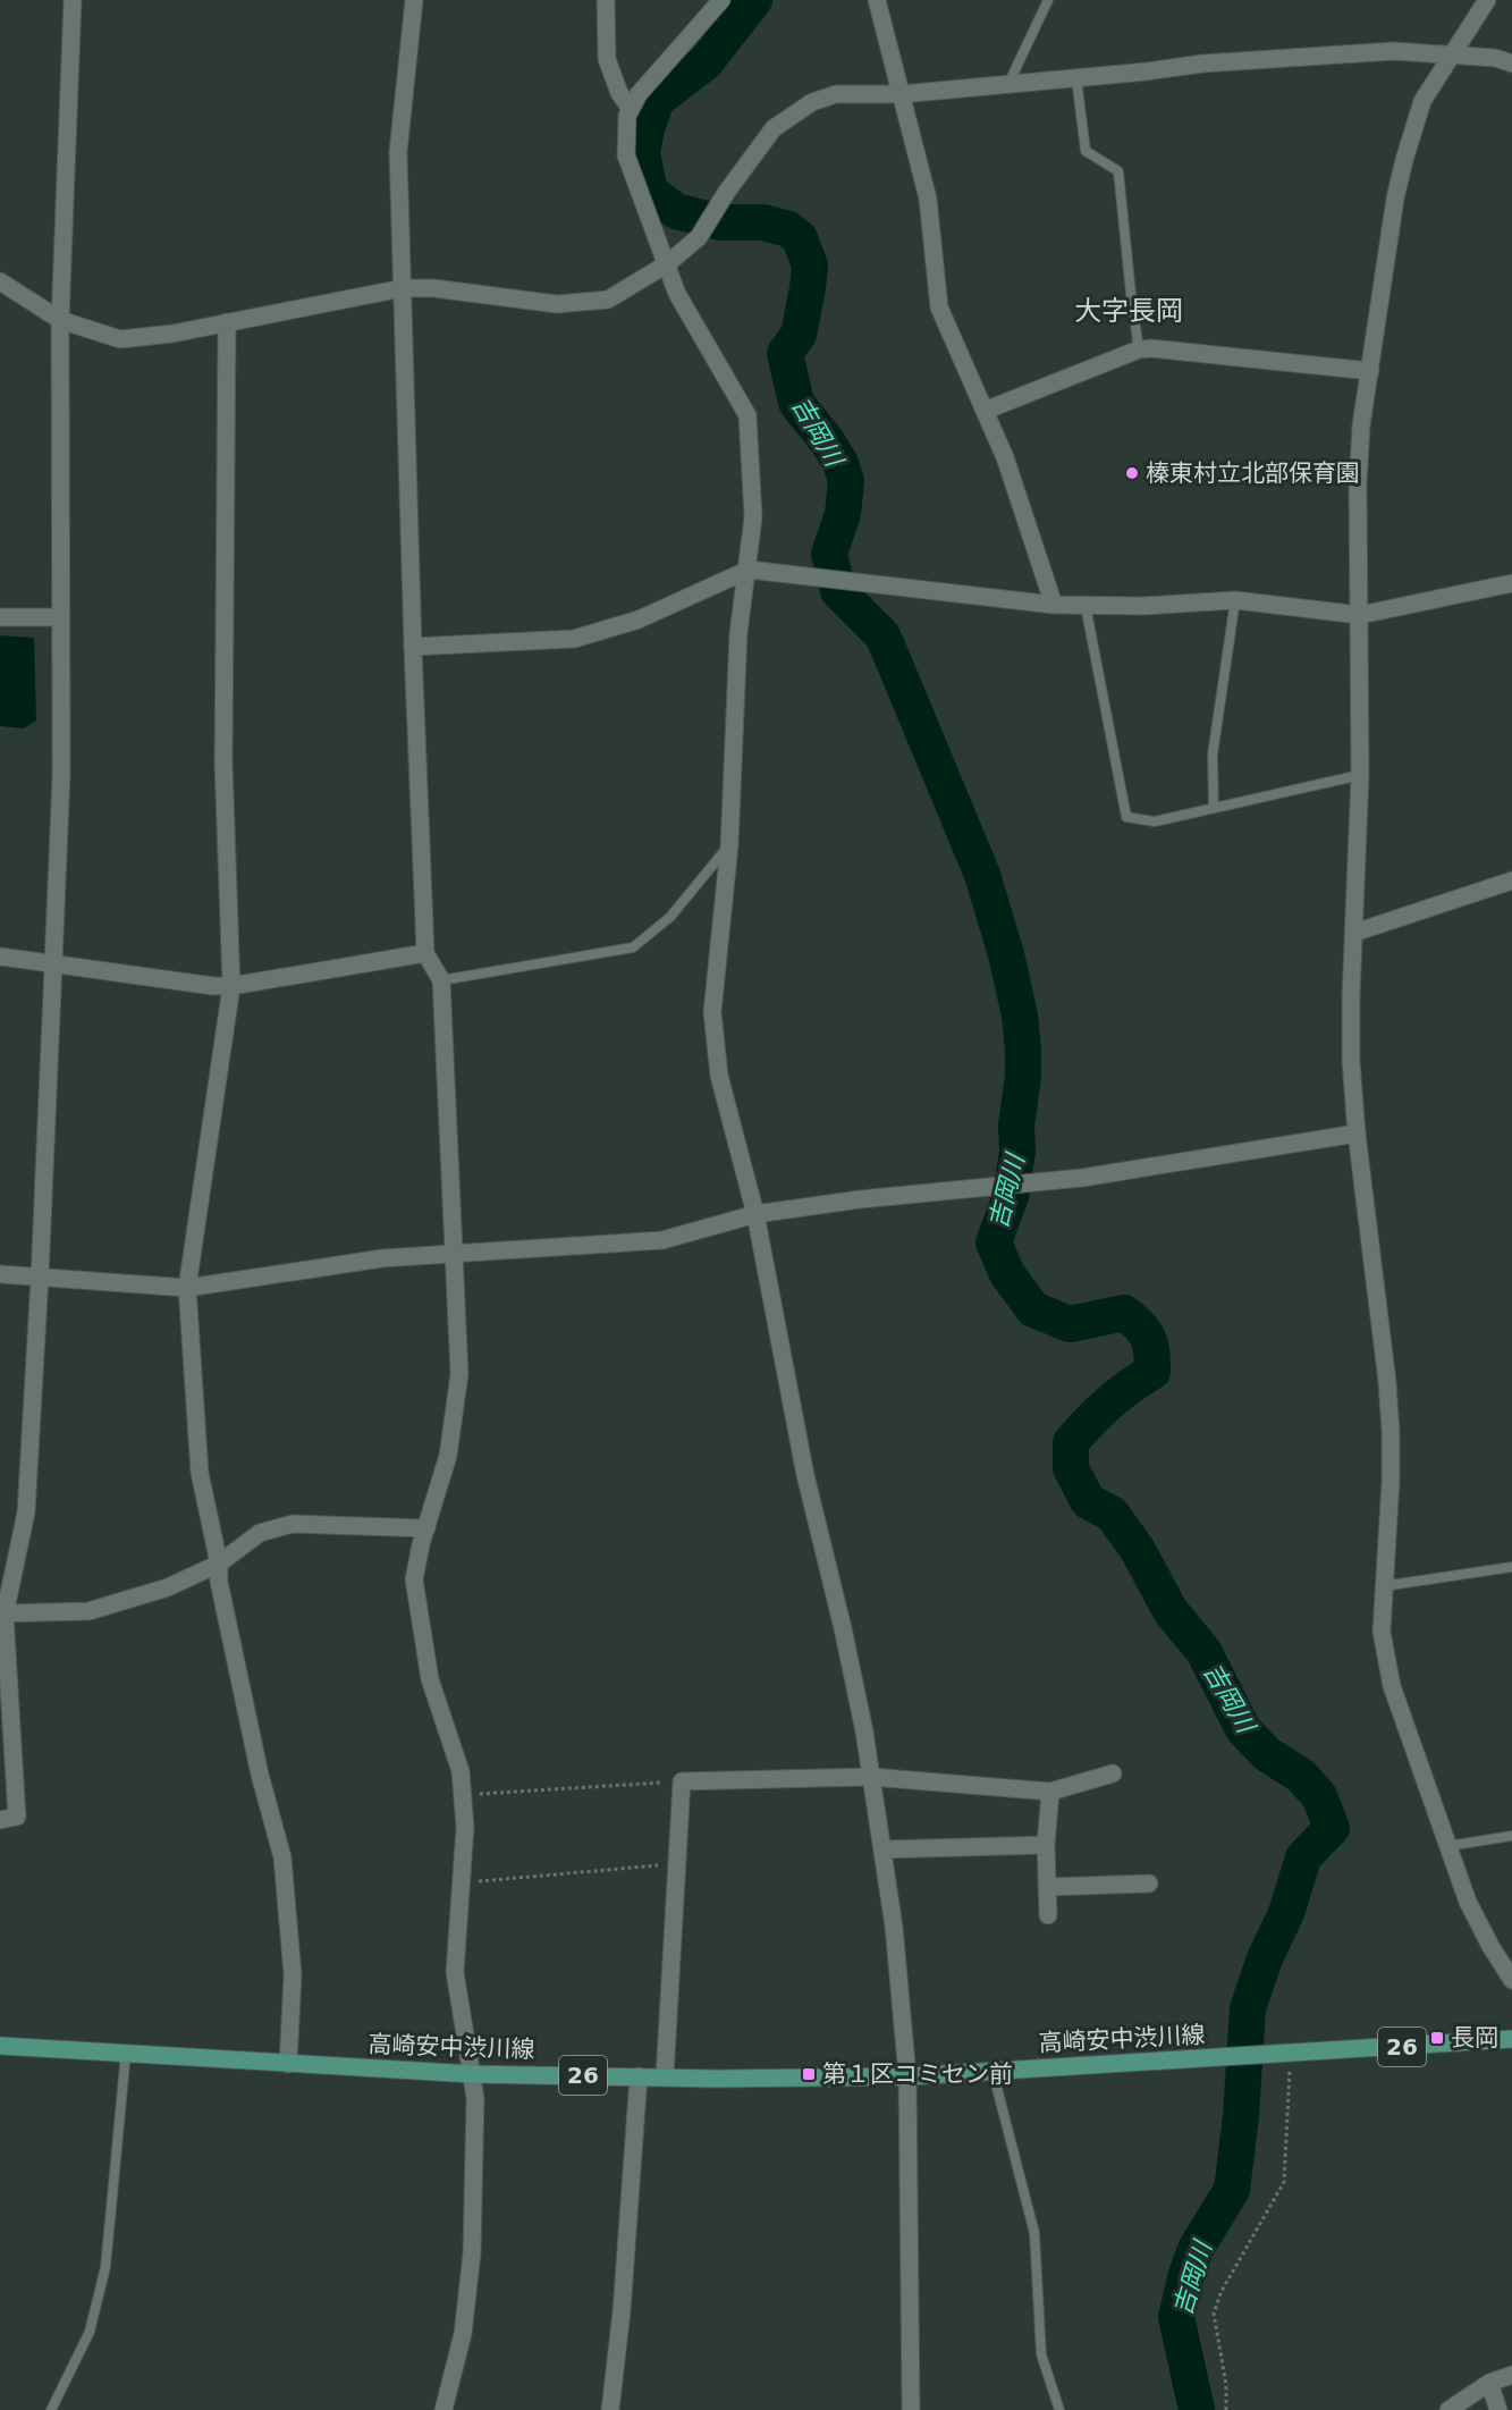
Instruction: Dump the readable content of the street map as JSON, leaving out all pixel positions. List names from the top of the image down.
{
  "streets": {
    "main road": ["高崎安中渋川線", "26"]
  },
  "districts": ["大字長岡"],
  "water": ["吉岡川"],
  "places": {
    "other": ["榛東村立北部保育園"],
    "transit": ["長岡", "第１区コミセン前"]
  }
}
